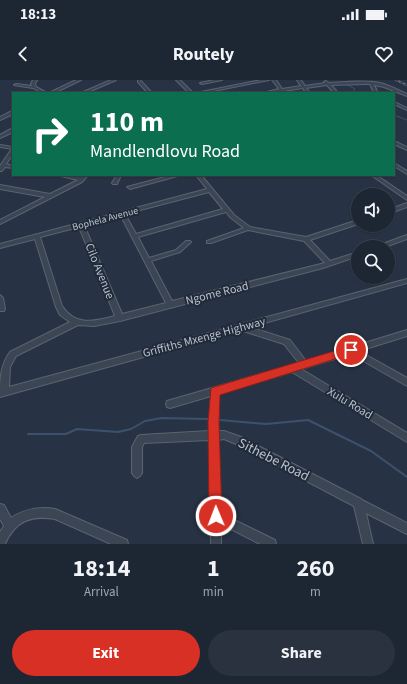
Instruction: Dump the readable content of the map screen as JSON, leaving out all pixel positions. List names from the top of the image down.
{
  "streets": {
    "street": [
      "Bophela Avenue",
      "Cilo Avenue",
      "Ngome Road",
      "Griffiths Mxenge Highway",
      "Xulu Road",
      "Sithebe Road"
    ]
  },
  "crossings": [
    ["Bophela Avenue", "Cilo Avenue"],
    ["Cilo Avenue", "Ngome Road"],
    ["Ngome Road", "Griffiths Mxenge Highway"]
  ],
  "page": {
    "status": "18:13",
    "header": "Routely",
    "turn": ["110 m", "Mandlendlovu Road"],
    "eta": [
      "18:14",
      "Arrival",
      "1",
      "min",
      "260",
      "m"
    ],
    "buttons": ["Exit", "Share"]
  }
}
